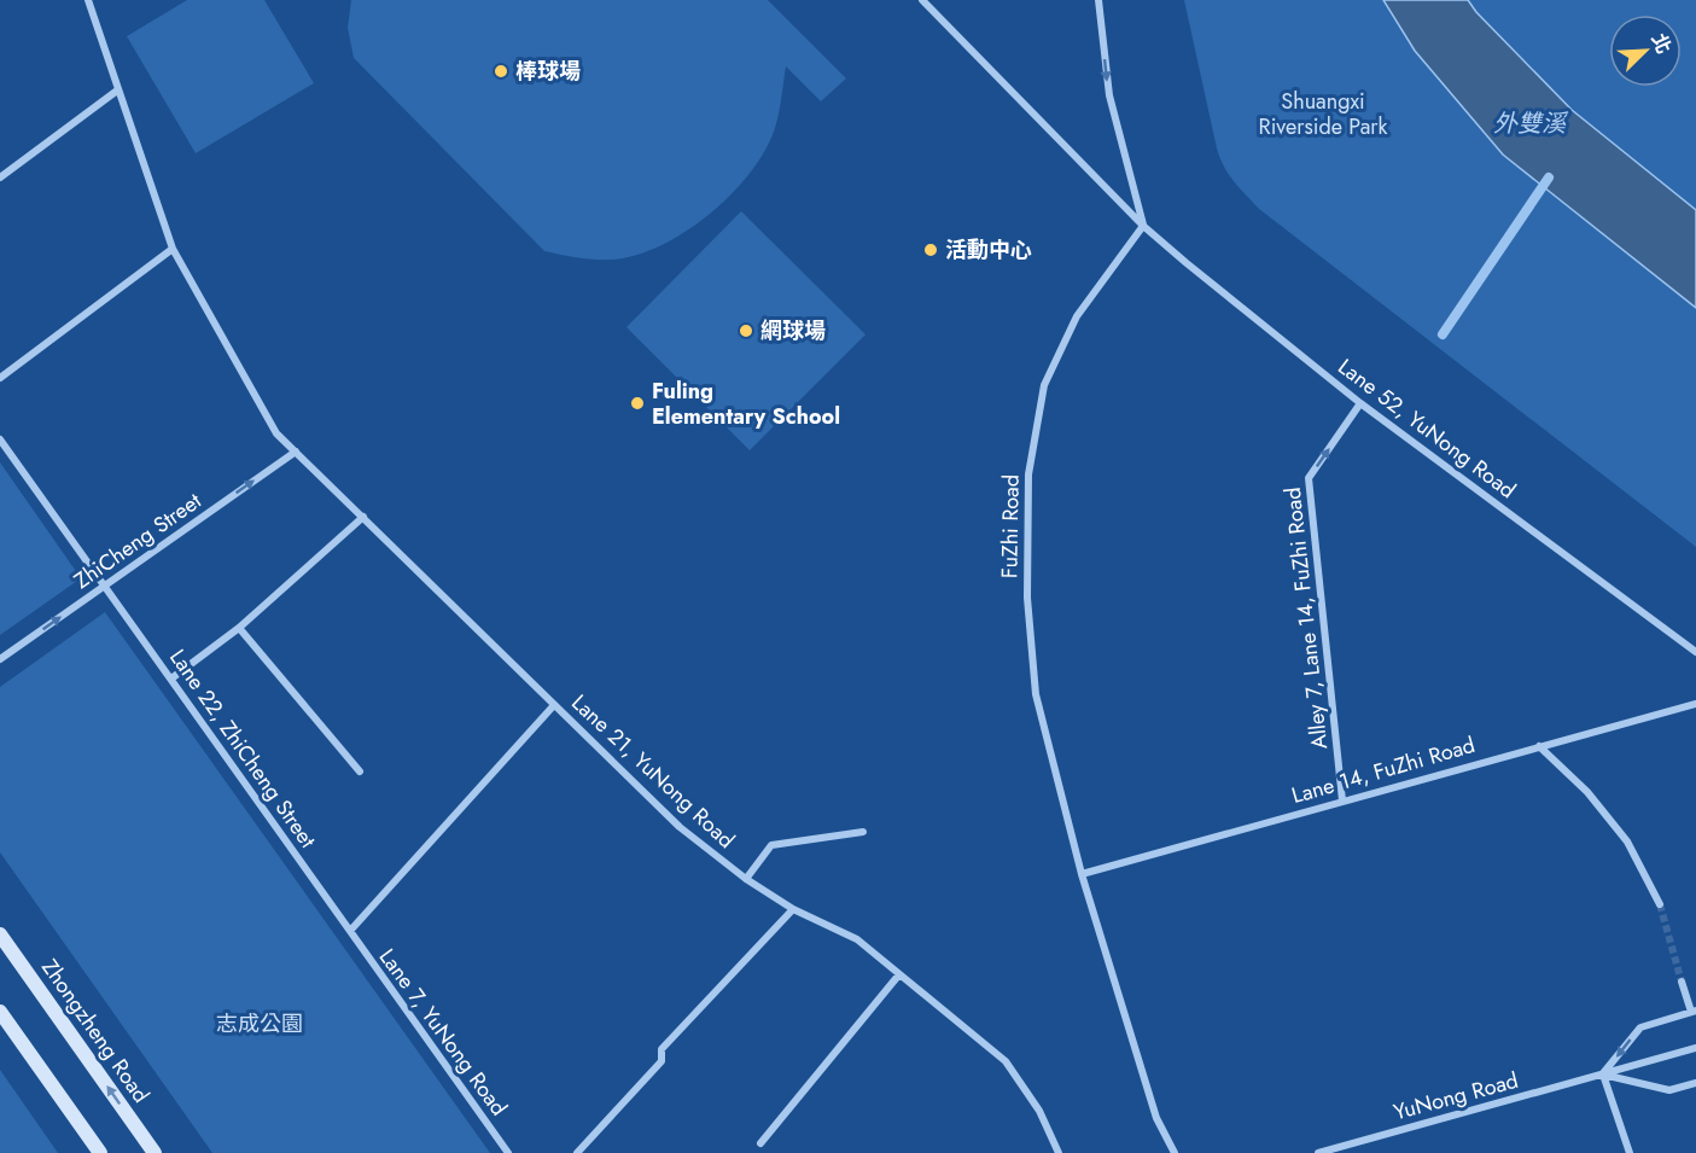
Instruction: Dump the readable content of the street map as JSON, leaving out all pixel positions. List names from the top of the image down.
{
  "streets": {
    "main road": ["Zhongzheng Road"],
    "street": [
      "Lane 52, YuNong Road",
      "FuZhi Road",
      "ZhiCheng Street",
      "Alley 7, Lane 14, FuZhi Road",
      "Lane 22, ZhiCheng Street",
      "Lane 14, FuZhi Road",
      "Lane 21, YuNong Road",
      "Lane 7, YuNong Road",
      "YuNong Road"
    ]
  },
  "crossings": [
    ["Lane 52, YuNong Road", "FuZhi Road"],
    ["Lane 52, YuNong Road", "Alley 7, Lane 14, FuZhi Road"],
    ["FuZhi Road", "Lane 14, FuZhi Road"],
    ["ZhiCheng Street", "Lane 22, ZhiCheng Street"],
    ["ZhiCheng Street", "Lane 21, YuNong Road"],
    ["Alley 7, Lane 14, FuZhi Road", "Lane 14, FuZhi Road"],
    ["Lane 22, ZhiCheng Street", "Lane 7, YuNong Road"]
  ],
  "one_way": ["ZhiCheng Street", "Alley 7, Lane 14, FuZhi Road"],
  "water": ["外雙溪"],
  "parks": ["Shuangxi Riverside Park", "志成公園"],
  "places": [
    "棒球場",
    "活動中心",
    "網球場",
    "Fuling Elementary School"
  ],
  "north": "top right"
}
